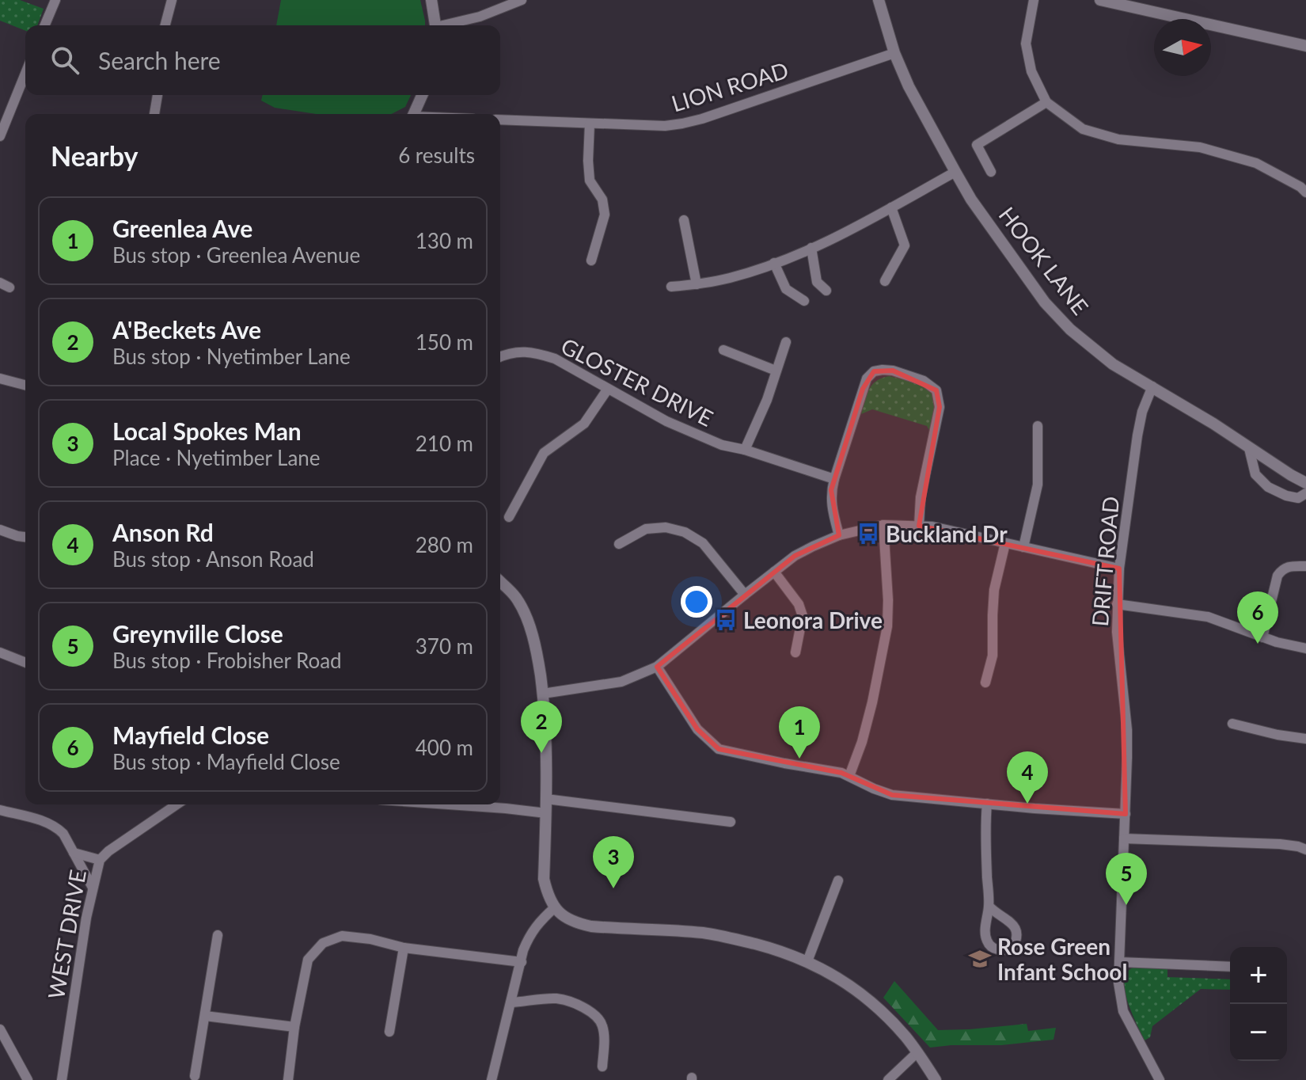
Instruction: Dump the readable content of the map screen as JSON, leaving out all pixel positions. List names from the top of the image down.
{
  "streets": {
    "street": [
      "LION ROAD",
      "HOOK LANE",
      "GLOSTER DRIVE",
      "DRIFT ROAD",
      "WEST DRIVE"
    ]
  },
  "crossings": [
    ["LION ROAD", "HOOK LANE"],
    ["HOOK LANE", "DRIFT ROAD"]
  ],
  "places": {
    "bus stop": ["Buckland Dr", "Leonora Drive"],
    "school or university": ["Rose Green Infant School"]
  },
  "north": "right",
  "page": {
    "search": "Search here",
    "heading": ["Nearby", "6 results"],
    "list": [
      {
        "mark": "1",
        "name": "Greenlea Ave",
        "note": "Bus stop · Greenlea Avenue",
        "value": "130 m"
      },
      {
        "mark": "2",
        "name": "A'Beckets Ave",
        "note": "Bus stop · Nyetimber Lane",
        "value": "150 m"
      },
      {
        "mark": "3",
        "name": "Local Spokes Man",
        "note": "Place · Nyetimber Lane",
        "value": "210 m"
      },
      {
        "mark": "4",
        "name": "Anson Rd",
        "note": "Bus stop · Anson Road",
        "value": "280 m"
      },
      {
        "mark": "5",
        "name": "Greynville Close",
        "note": "Bus stop · Frobisher Road",
        "value": "370 m"
      },
      {
        "mark": "6",
        "name": "Mayfield Close",
        "note": "Bus stop · Mayfield Close",
        "value": "400 m"
      }
    ],
    "pins": [
      "6",
      "2",
      "1",
      "4",
      "3",
      "5"
    ],
    "map_buttons": ["+", "−"]
  }
}
